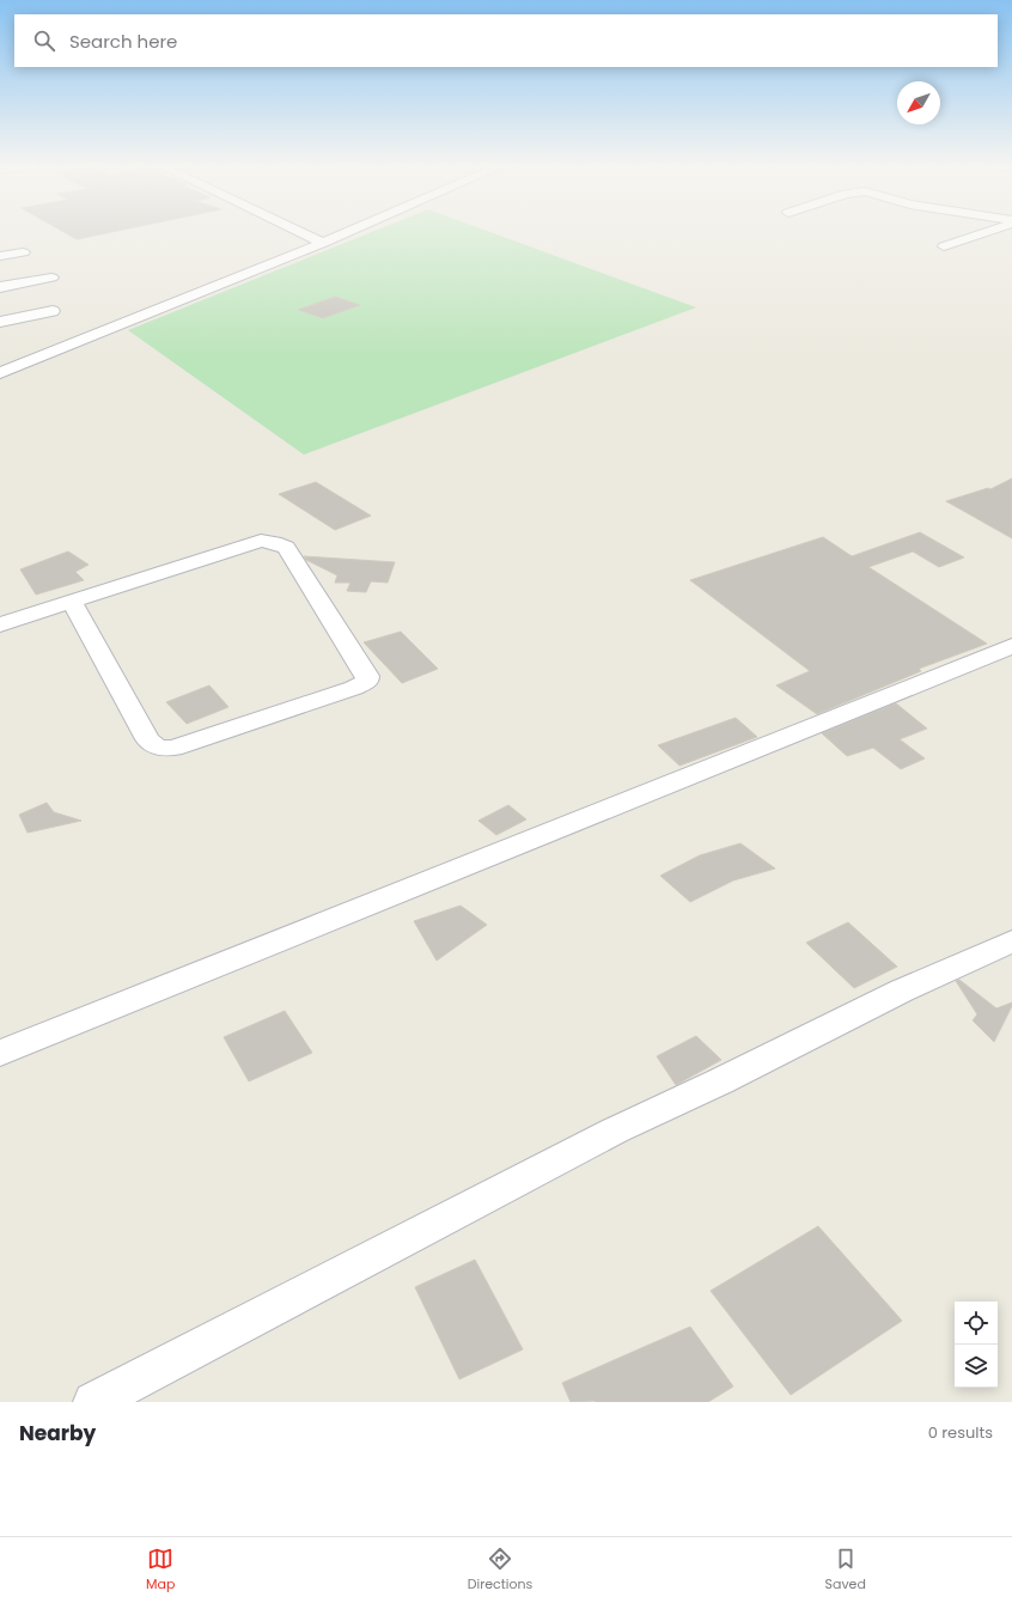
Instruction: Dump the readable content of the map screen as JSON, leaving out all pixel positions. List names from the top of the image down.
{
  "north": "bottom left",
  "page": {
    "search": "Search here",
    "heading": ["Nearby", "0 results"],
    "nav": ["Map", "Directions", "Saved"]
  }
}
